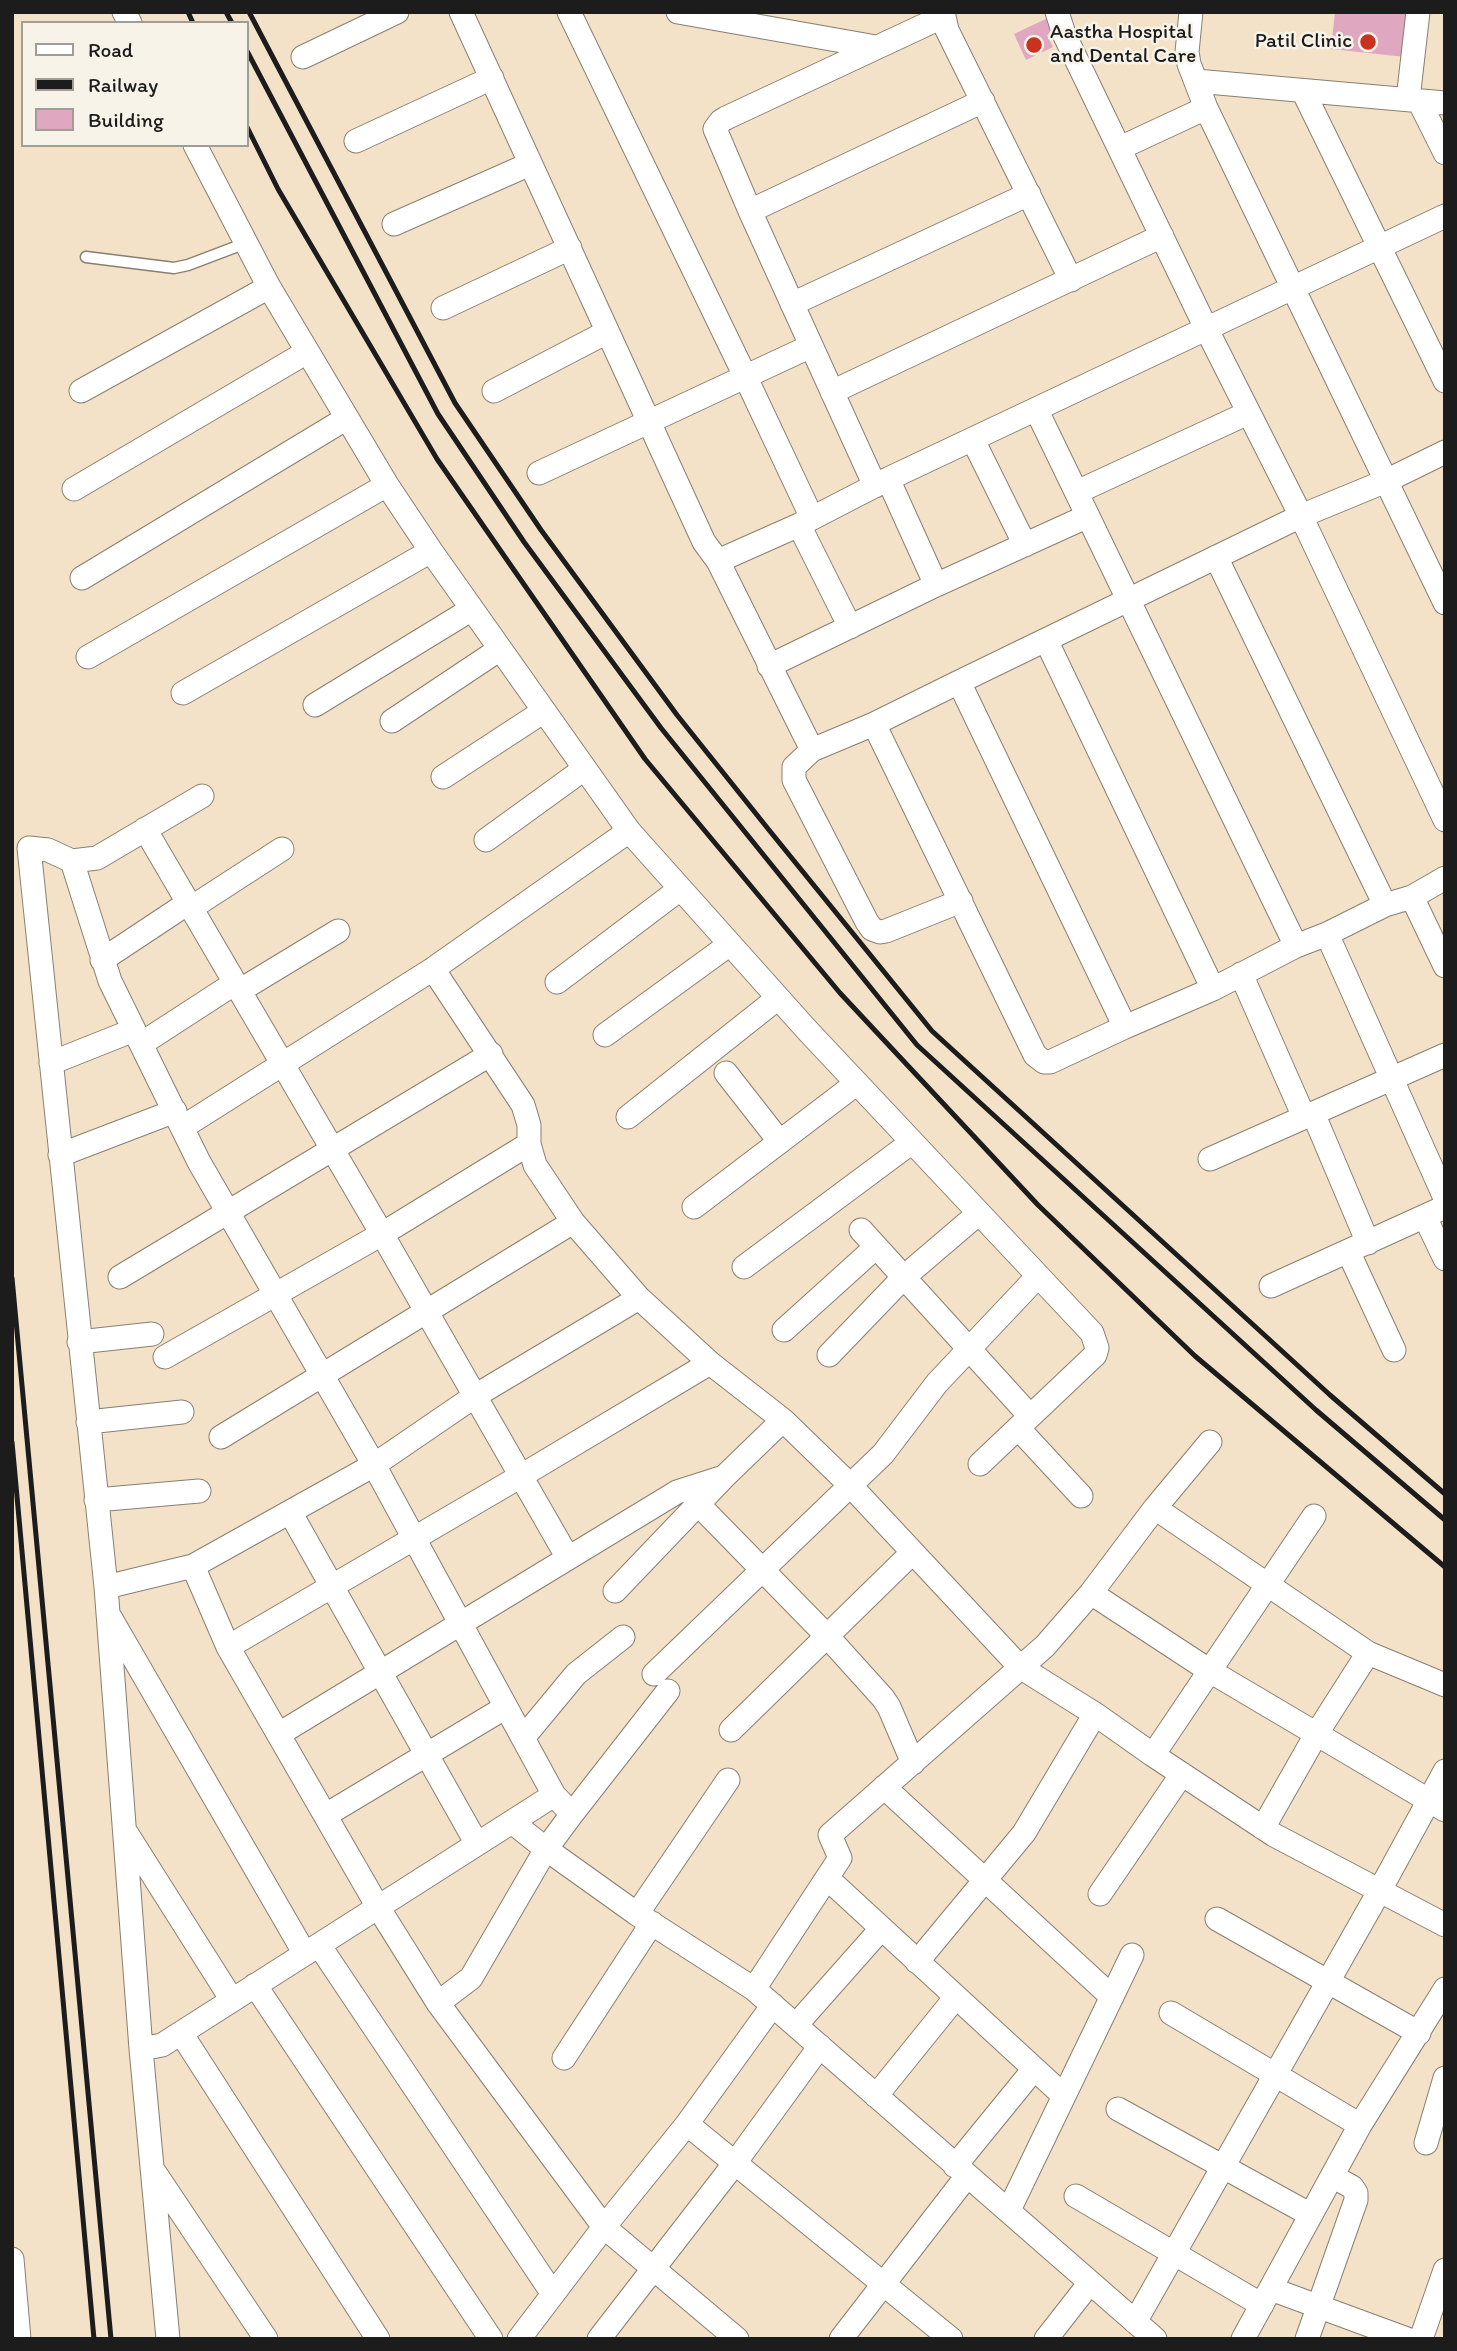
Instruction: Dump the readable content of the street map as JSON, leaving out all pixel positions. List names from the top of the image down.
{
  "places": ["Patil Clinic", "Aastha Hospital and Dental Care"],
  "legend": ["Road", "Railway", "Building"]
}
